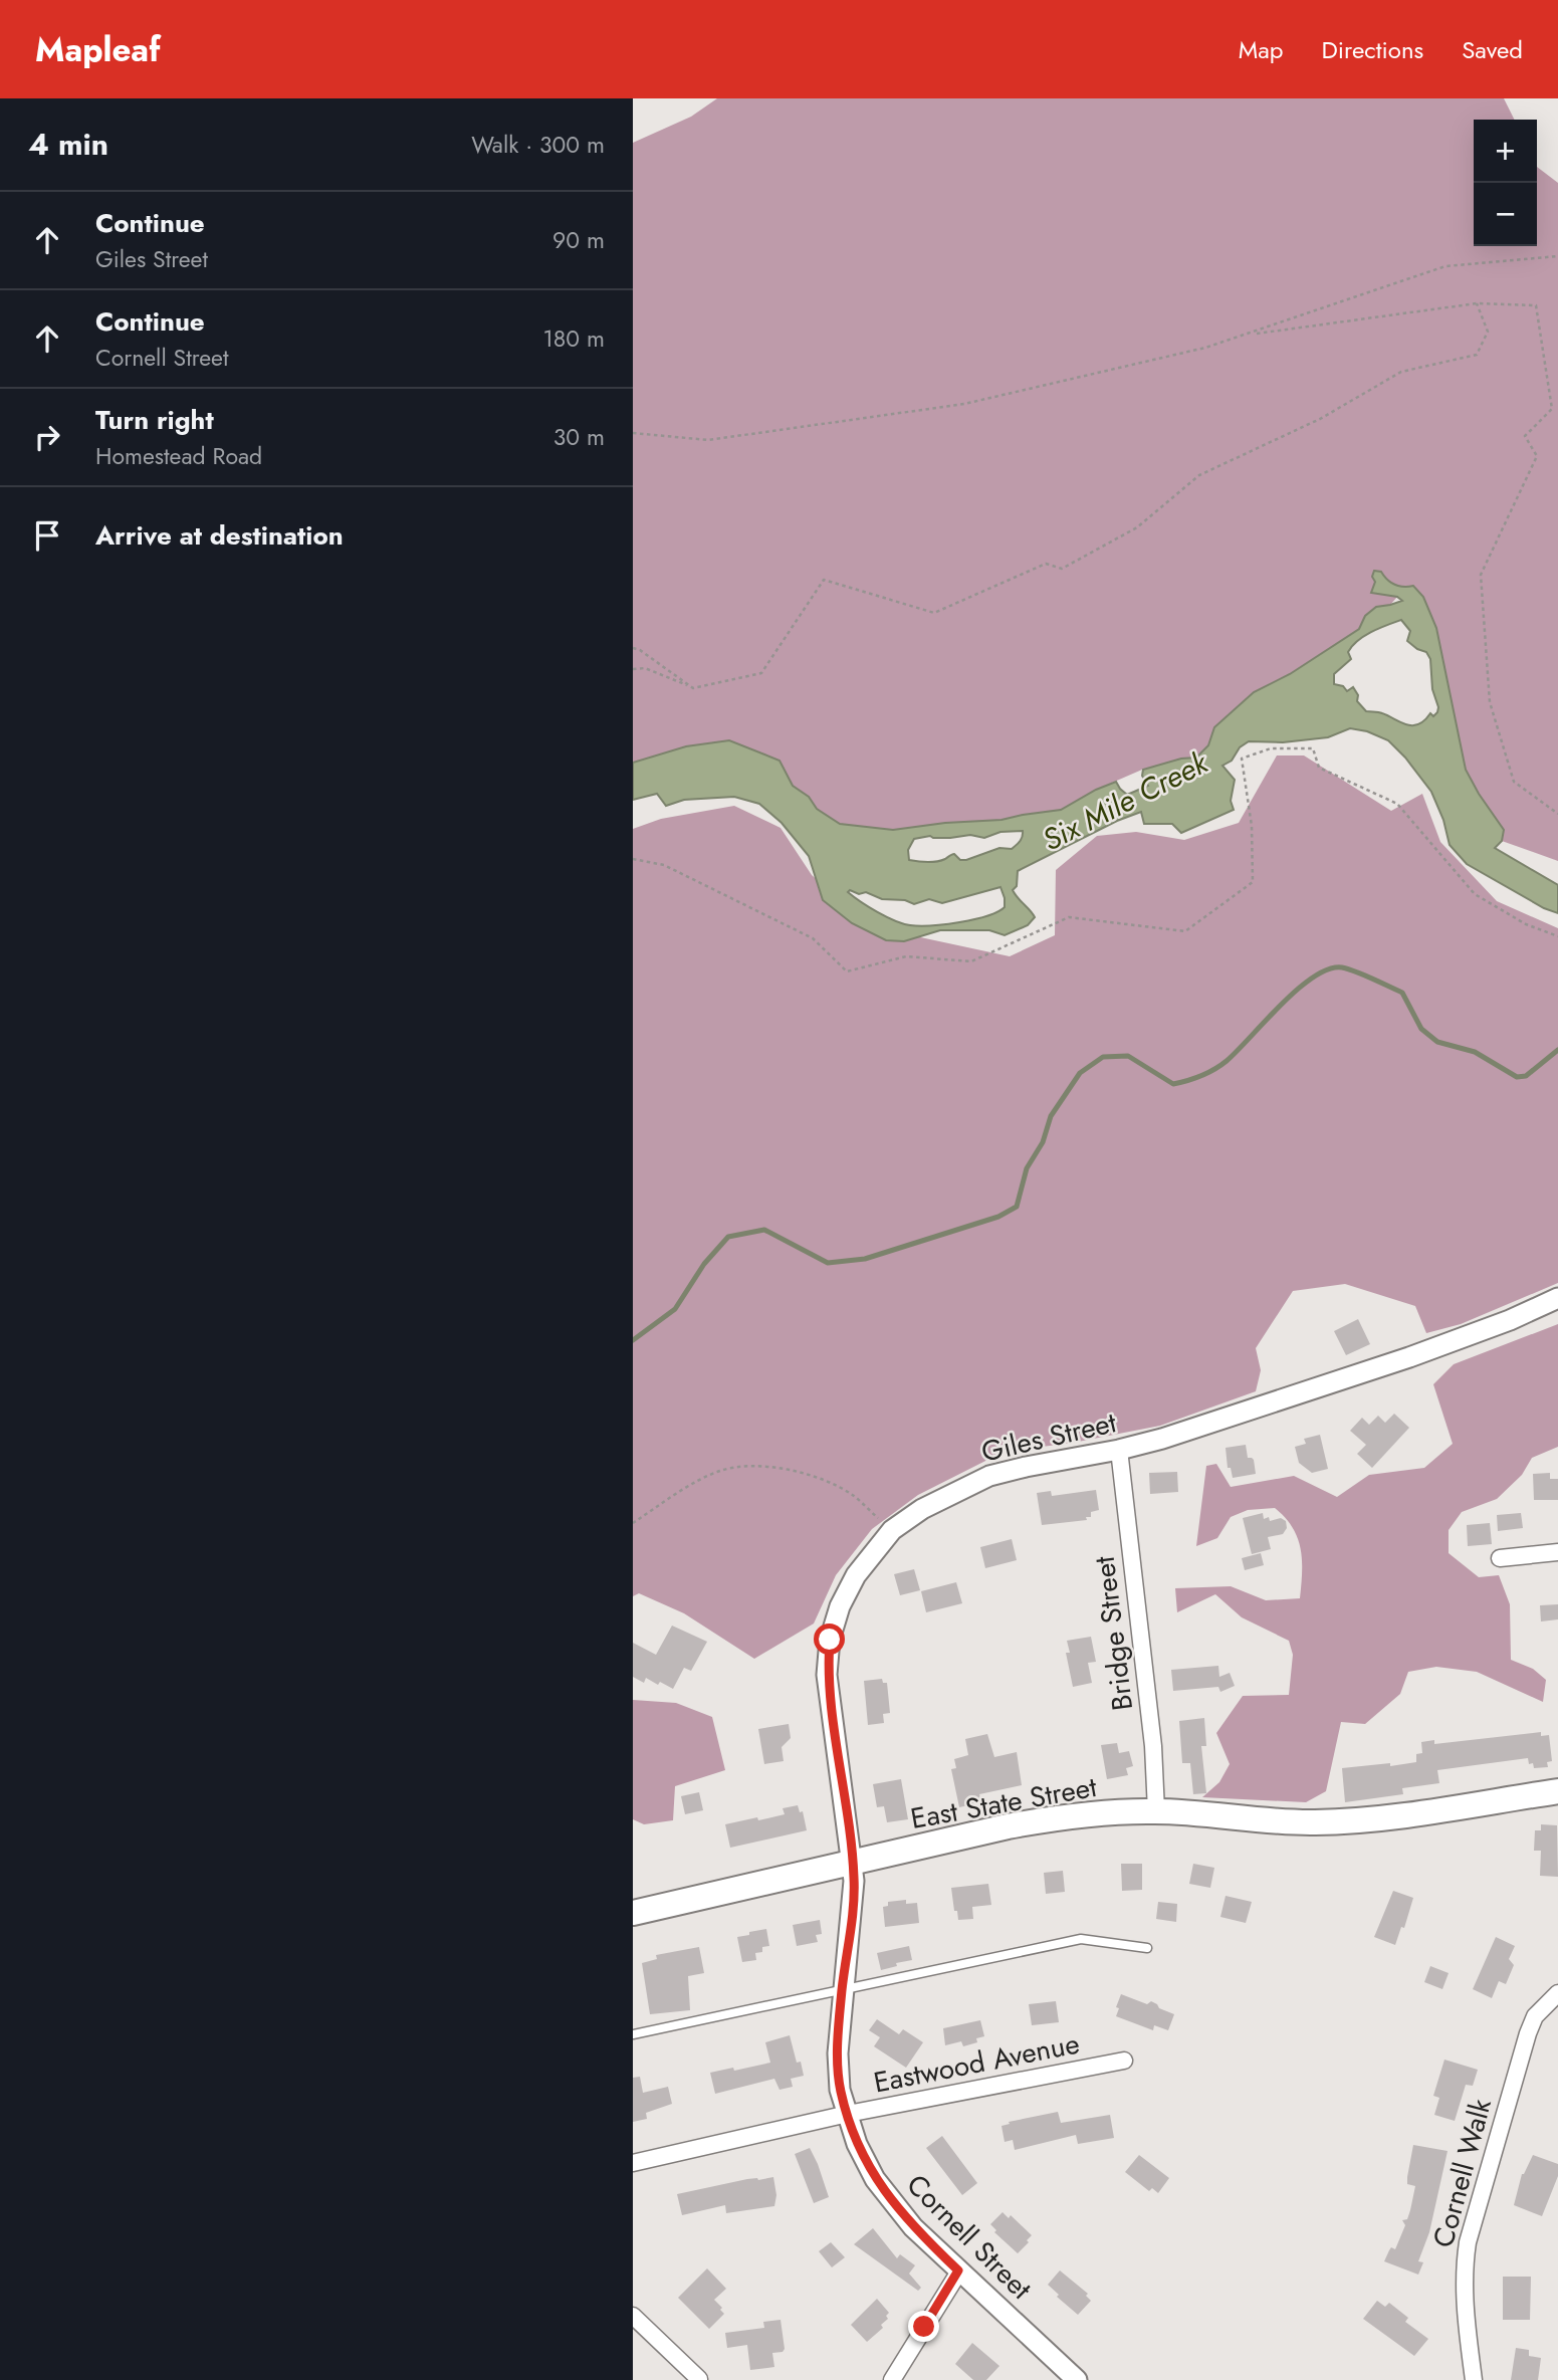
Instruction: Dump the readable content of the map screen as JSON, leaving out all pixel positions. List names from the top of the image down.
{
  "streets": {
    "highway": ["East State Street"],
    "street": [
      "Giles Street",
      "Bridge Street",
      "Eastwood Avenue",
      "Cornell Walk",
      "Cornell Street"
    ]
  },
  "crossings": [
    ["Giles Street", "Bridge Street"],
    ["Giles Street", "East State Street"],
    ["Giles Street", "Cornell Street"],
    ["Bridge Street", "East State Street"],
    ["East State Street", "Cornell Street"],
    ["Eastwood Avenue", "Cornell Street"]
  ],
  "water": ["Six Mile Creek"],
  "page": {
    "header": "Mapleaf",
    "nav": ["Map", "Directions", "Saved"],
    "heading": ["4 min", "Walk · 300 m"],
    "map_buttons": ["+", "−"],
    "list": [
      ["Continue", "Giles Street", "90 m"],
      ["Continue", "Cornell Street", "180 m"],
      ["Turn right", "Homestead Road", "30 m"],
      "Arrive at destination"
    ]
  }
}
